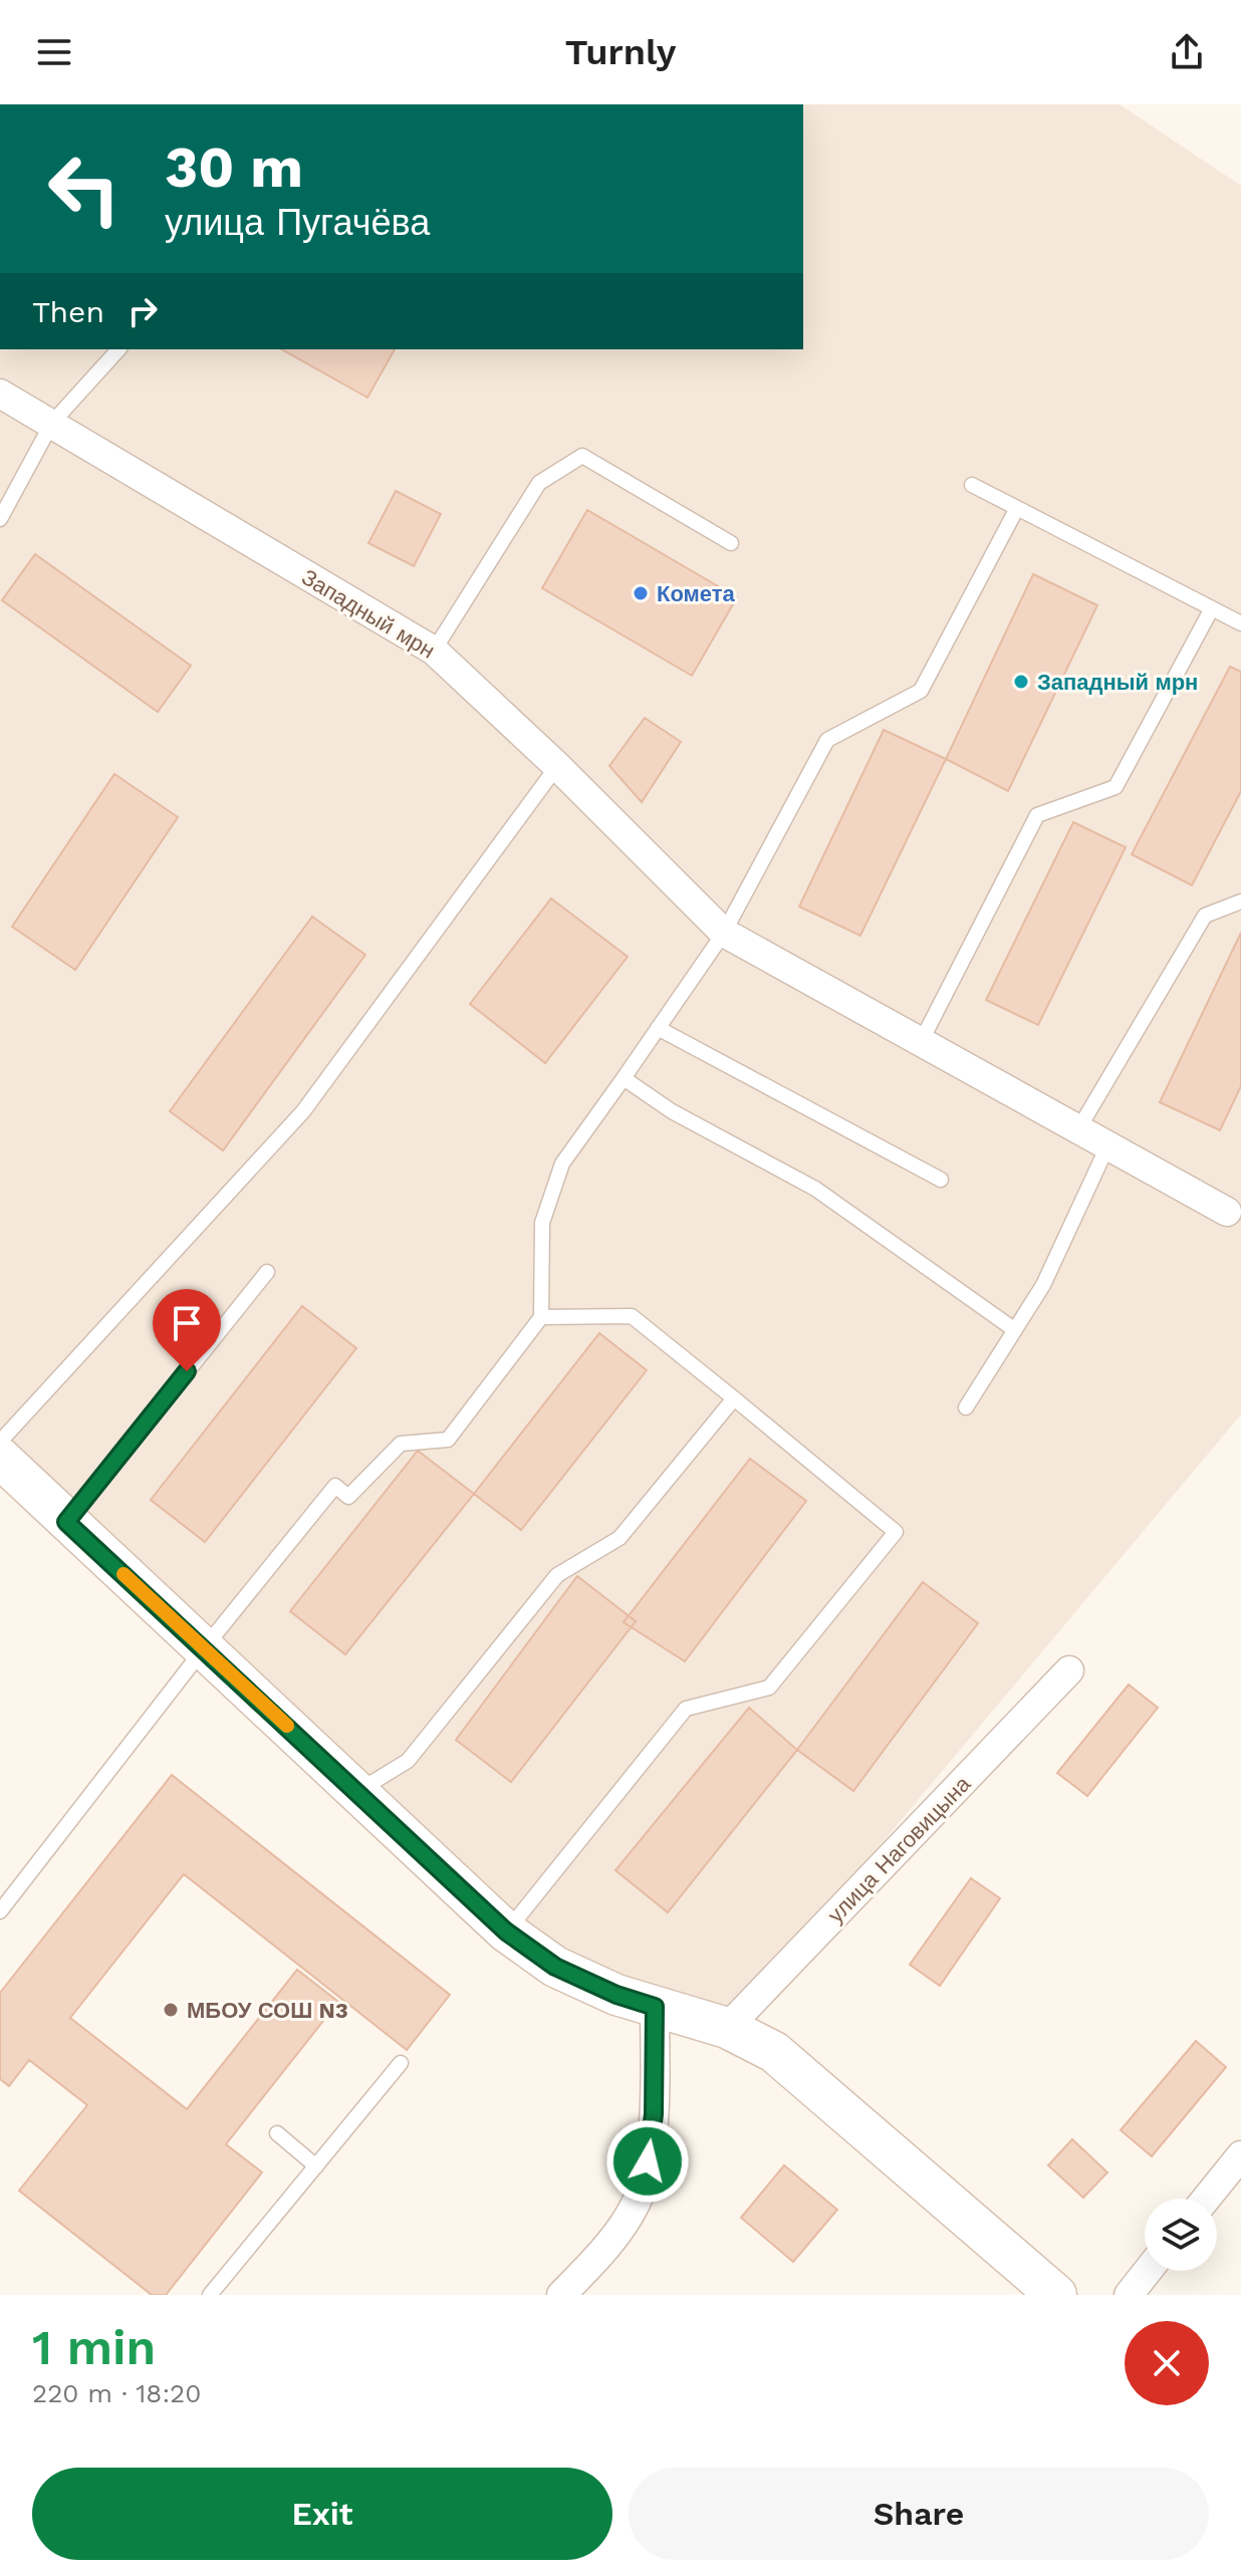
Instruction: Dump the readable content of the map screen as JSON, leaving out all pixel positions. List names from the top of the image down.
{
  "streets": {
    "street": ["Западный мрн", "улица Наговицына"]
  },
  "places": ["Комета", "Западный мрн", "МБОУ СОШ N3"],
  "page": {
    "header": "Turnly",
    "turn": ["30 m", "улица Пугачёва"],
    "then": "Then",
    "heading": ["1 min", "220 m · 18:20"],
    "buttons": ["Exit", "Share"]
  }
}
